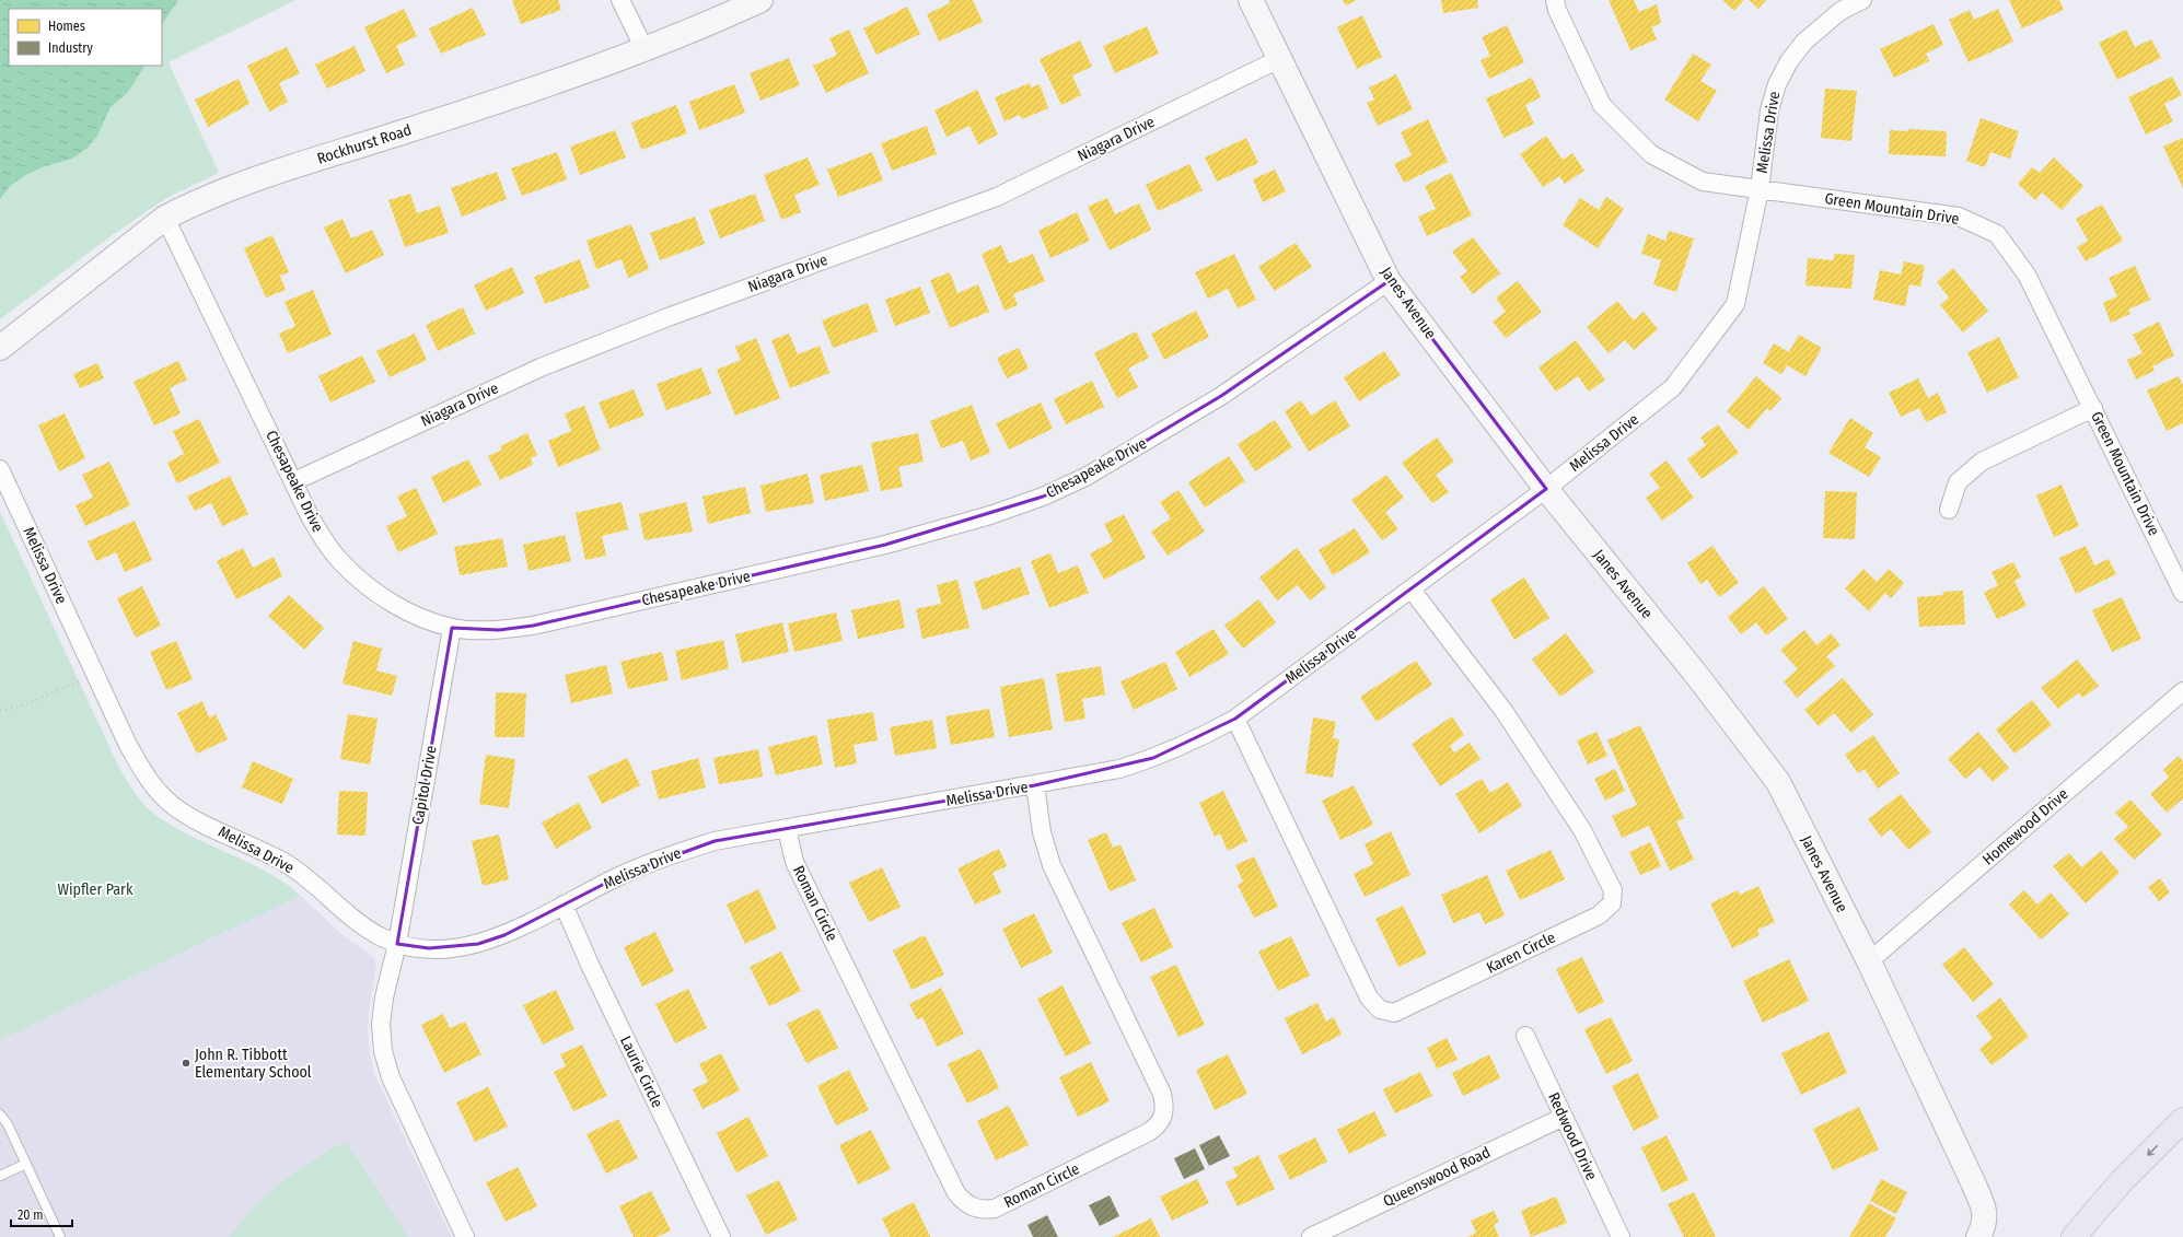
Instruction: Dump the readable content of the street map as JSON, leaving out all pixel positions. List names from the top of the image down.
{
  "streets": {
    "street": [
      "Melissa Drive",
      "Niagara Drive",
      "Rockhurst Road",
      "Green Mountain Drive",
      "Janes Avenue",
      "Chesapeake Drive",
      "Capitol Drive",
      "Homewood Drive",
      "Roman Circle",
      "Karen Circle",
      "Laurie Circle",
      "Redwood Drive",
      "Queenswood Road"
    ]
  },
  "crossings": [
    ["Melissa Drive", "Green Mountain Drive"],
    ["Melissa Drive", "Janes Avenue"],
    ["Melissa Drive", "Capitol Drive"],
    ["Melissa Drive", "Roman Circle"],
    ["Melissa Drive", "Karen Circle"],
    ["Melissa Drive", "Laurie Circle"],
    ["Niagara Drive", "Janes Avenue"],
    ["Niagara Drive", "Chesapeake Drive"],
    ["Rockhurst Road", "Chesapeake Drive"],
    ["Janes Avenue", "Chesapeake Drive"],
    ["Janes Avenue", "Homewood Drive"],
    ["Chesapeake Drive", "Capitol Drive"],
    ["Redwood Drive", "Queenswood Road"]
  ],
  "parks": ["Wipfler Park"],
  "places": ["John R. Tibbott Elementary School"],
  "legend": ["Homes", "Industry"],
  "scale_bar": "20 m"
}
